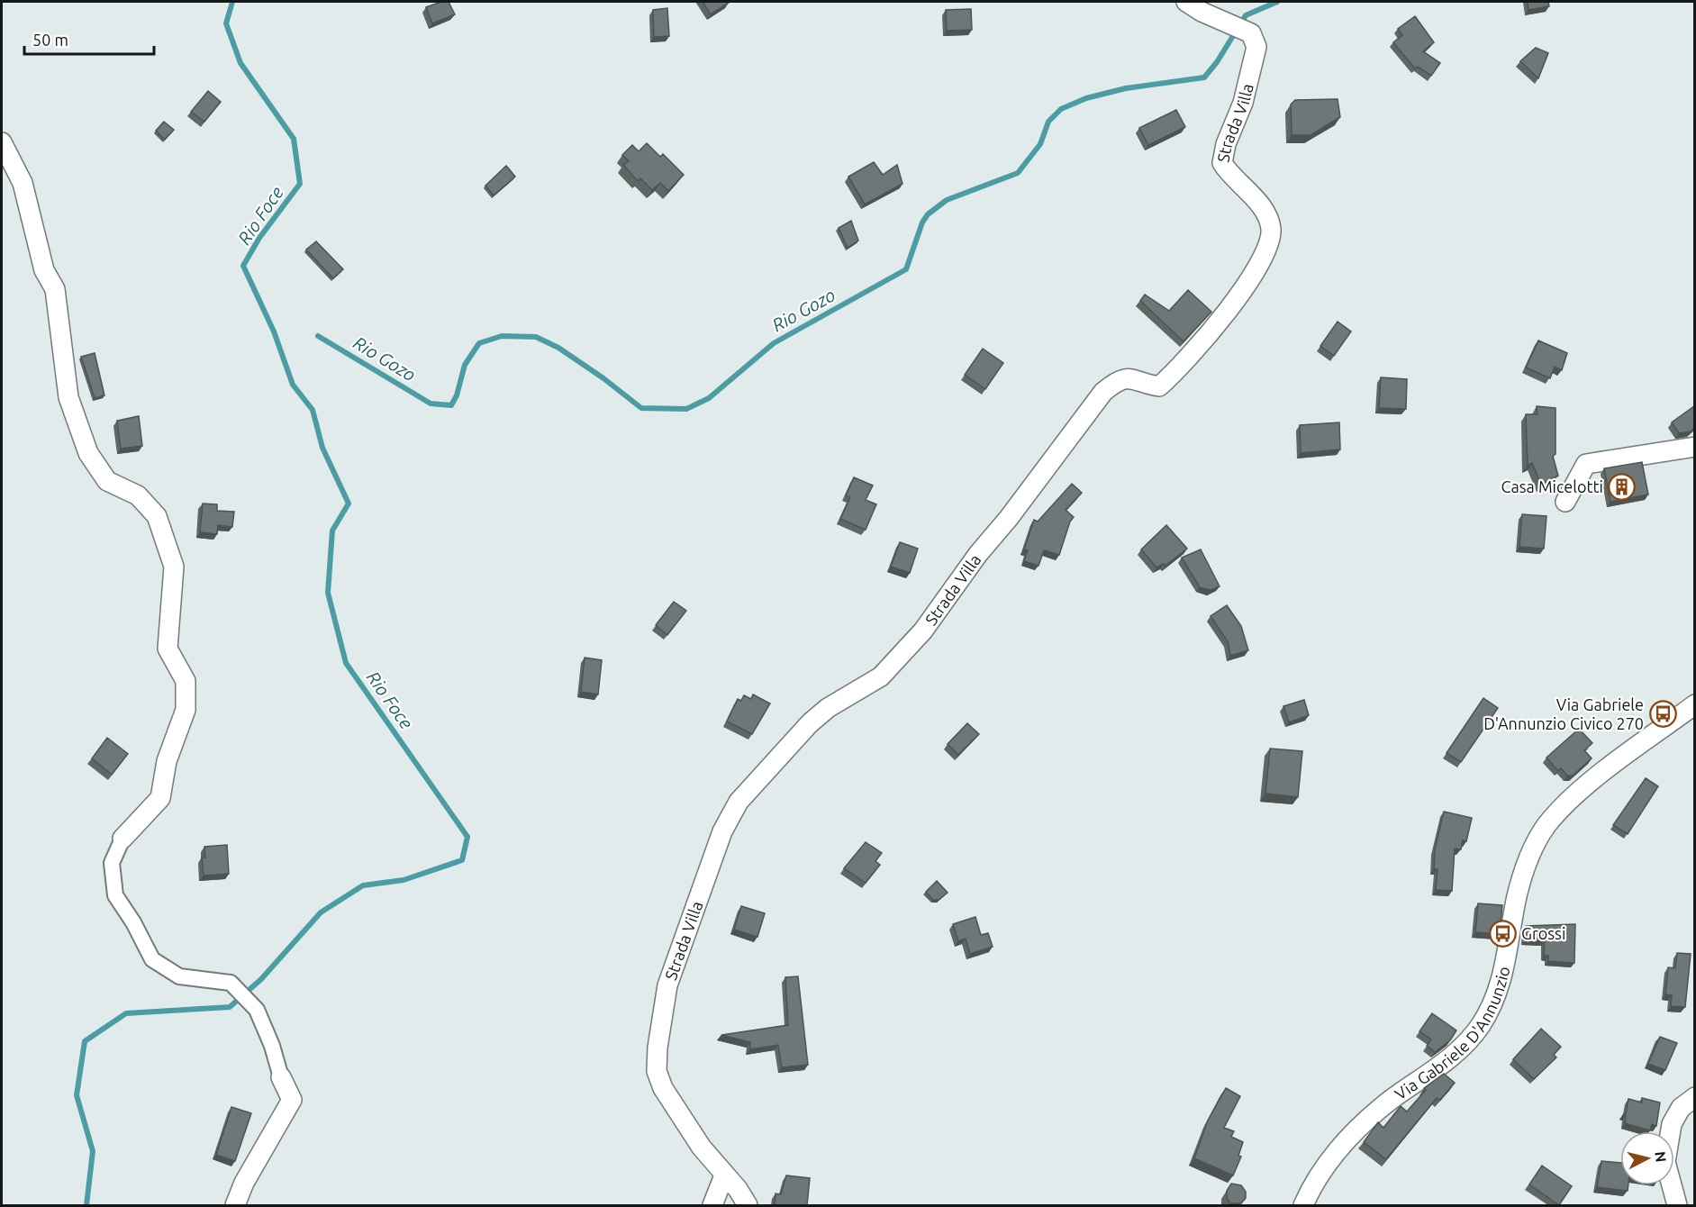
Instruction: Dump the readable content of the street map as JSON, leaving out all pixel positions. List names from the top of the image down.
{
  "streets": {
    "street": ["Strada Villa", "Via Gabriele D'Annunzio"]
  },
  "water": ["Rio Foce", "Rio Gozo"],
  "places": {
    "building": ["Casa Micelotti"],
    "bus stop": ["Via Gabriele D'Annunzio Civico 270", "Grossi"]
  },
  "scale_bar": "50 m",
  "north": "right"
}
